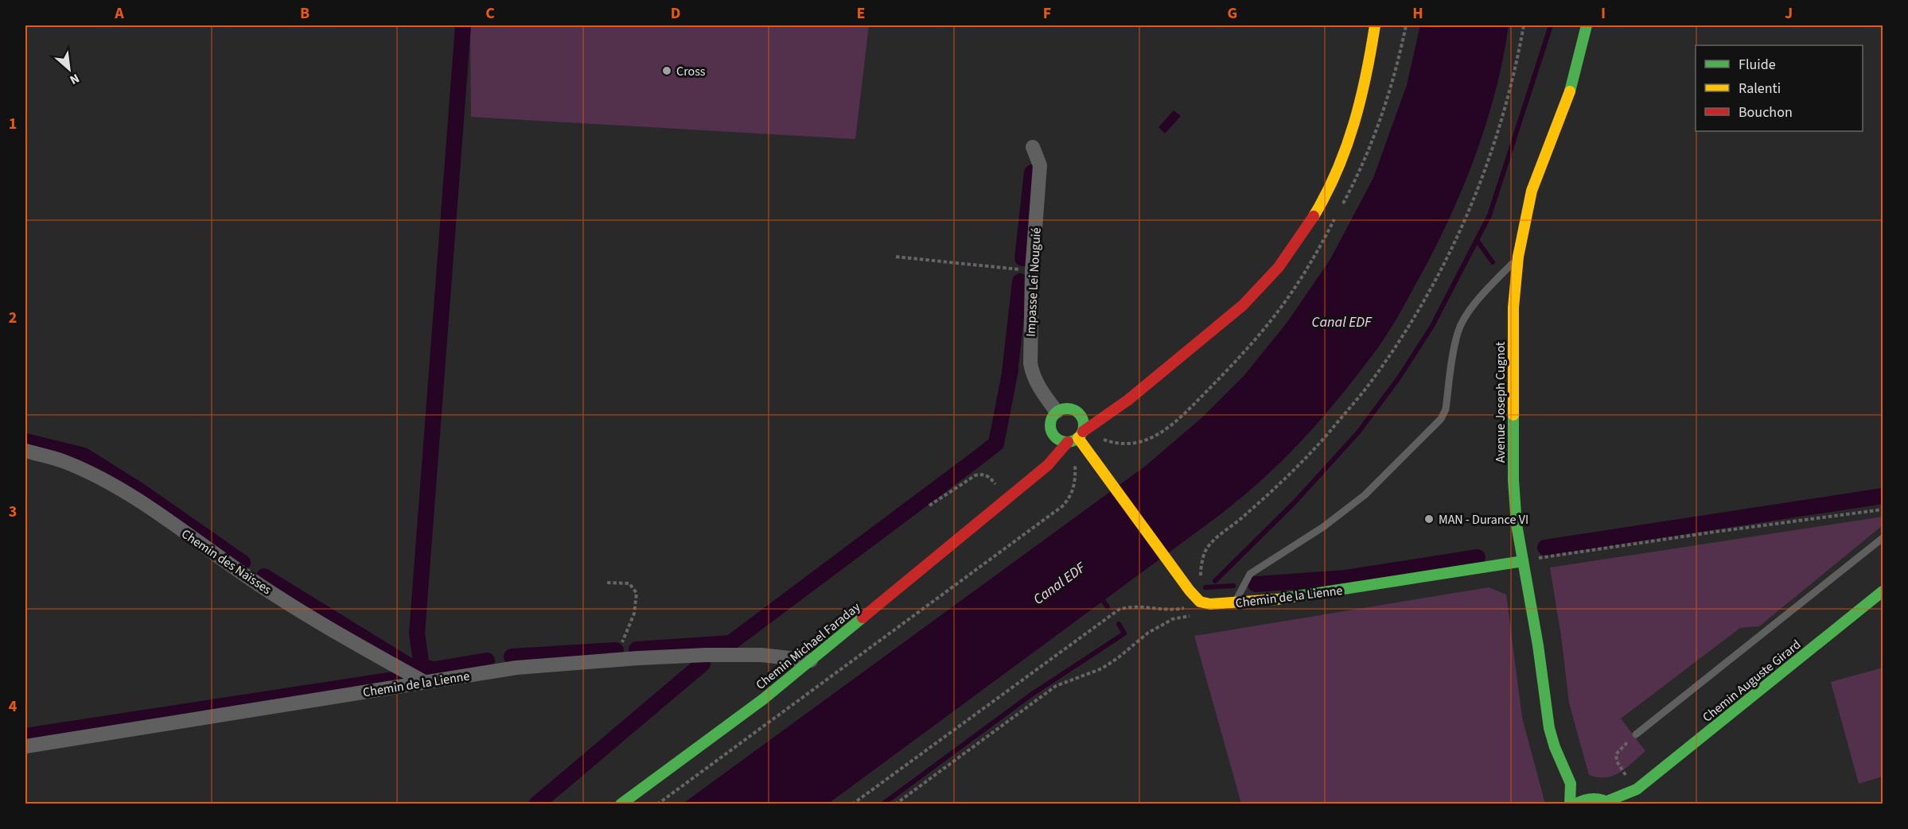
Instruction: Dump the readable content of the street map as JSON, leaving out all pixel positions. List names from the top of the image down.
{
  "streets": {
    "street": [
      "Impasse Lei Nouguié",
      "Avenue Joseph Cugnot",
      "Chemin des Naïsses",
      "Chemin de la Lienne",
      "Chemin Michael Faraday",
      "Chemin Auguste Girard"
    ]
  },
  "crossings": [
    ["Impasse Lei Nouguié", "Chemin Michael Faraday"],
    ["Avenue Joseph Cugnot", "Chemin de la Lienne"],
    ["Chemin des Naïsses", "Chemin de la Lienne"],
    ["Chemin de la Lienne", "Chemin Michael Faraday"]
  ],
  "water": ["Canal EDF"],
  "places": ["Cross", "MAN - Durance VI"],
  "legend": ["Fluide", "Ralenti", "Bouchon"],
  "north": "bottom right",
  "grid": {
    "columns": [
      "A",
      "B",
      "C",
      "D",
      "E",
      "F",
      "G",
      "H",
      "I",
      "J"
    ],
    "rows": [
      "1",
      "2",
      "3",
      "4"
    ]
  }
}
